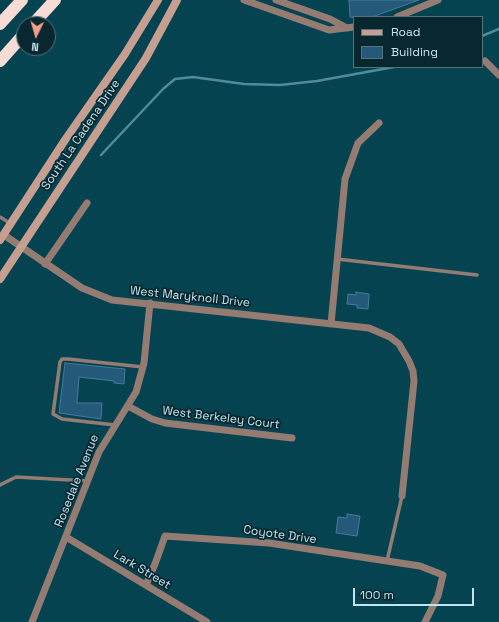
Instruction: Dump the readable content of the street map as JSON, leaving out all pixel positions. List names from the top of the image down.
{
  "streets": {
    "main road": ["South La Cadena Drive"],
    "street": [
      "West Maryknoll Drive",
      "West Berkeley Court",
      "Rosedale Avenue",
      "Coyote Drive",
      "Lark Street"
    ]
  },
  "crossings": [
    ["South La Cadena Drive", "West Maryknoll Drive"],
    ["West Maryknoll Drive", "Rosedale Avenue"],
    ["West Berkeley Court", "Rosedale Avenue"],
    ["Rosedale Avenue", "Lark Street"],
    ["Coyote Drive", "Lark Street"]
  ],
  "legend": ["Road", "Building"],
  "scale_bar": "100 m",
  "north": "bottom"
}
